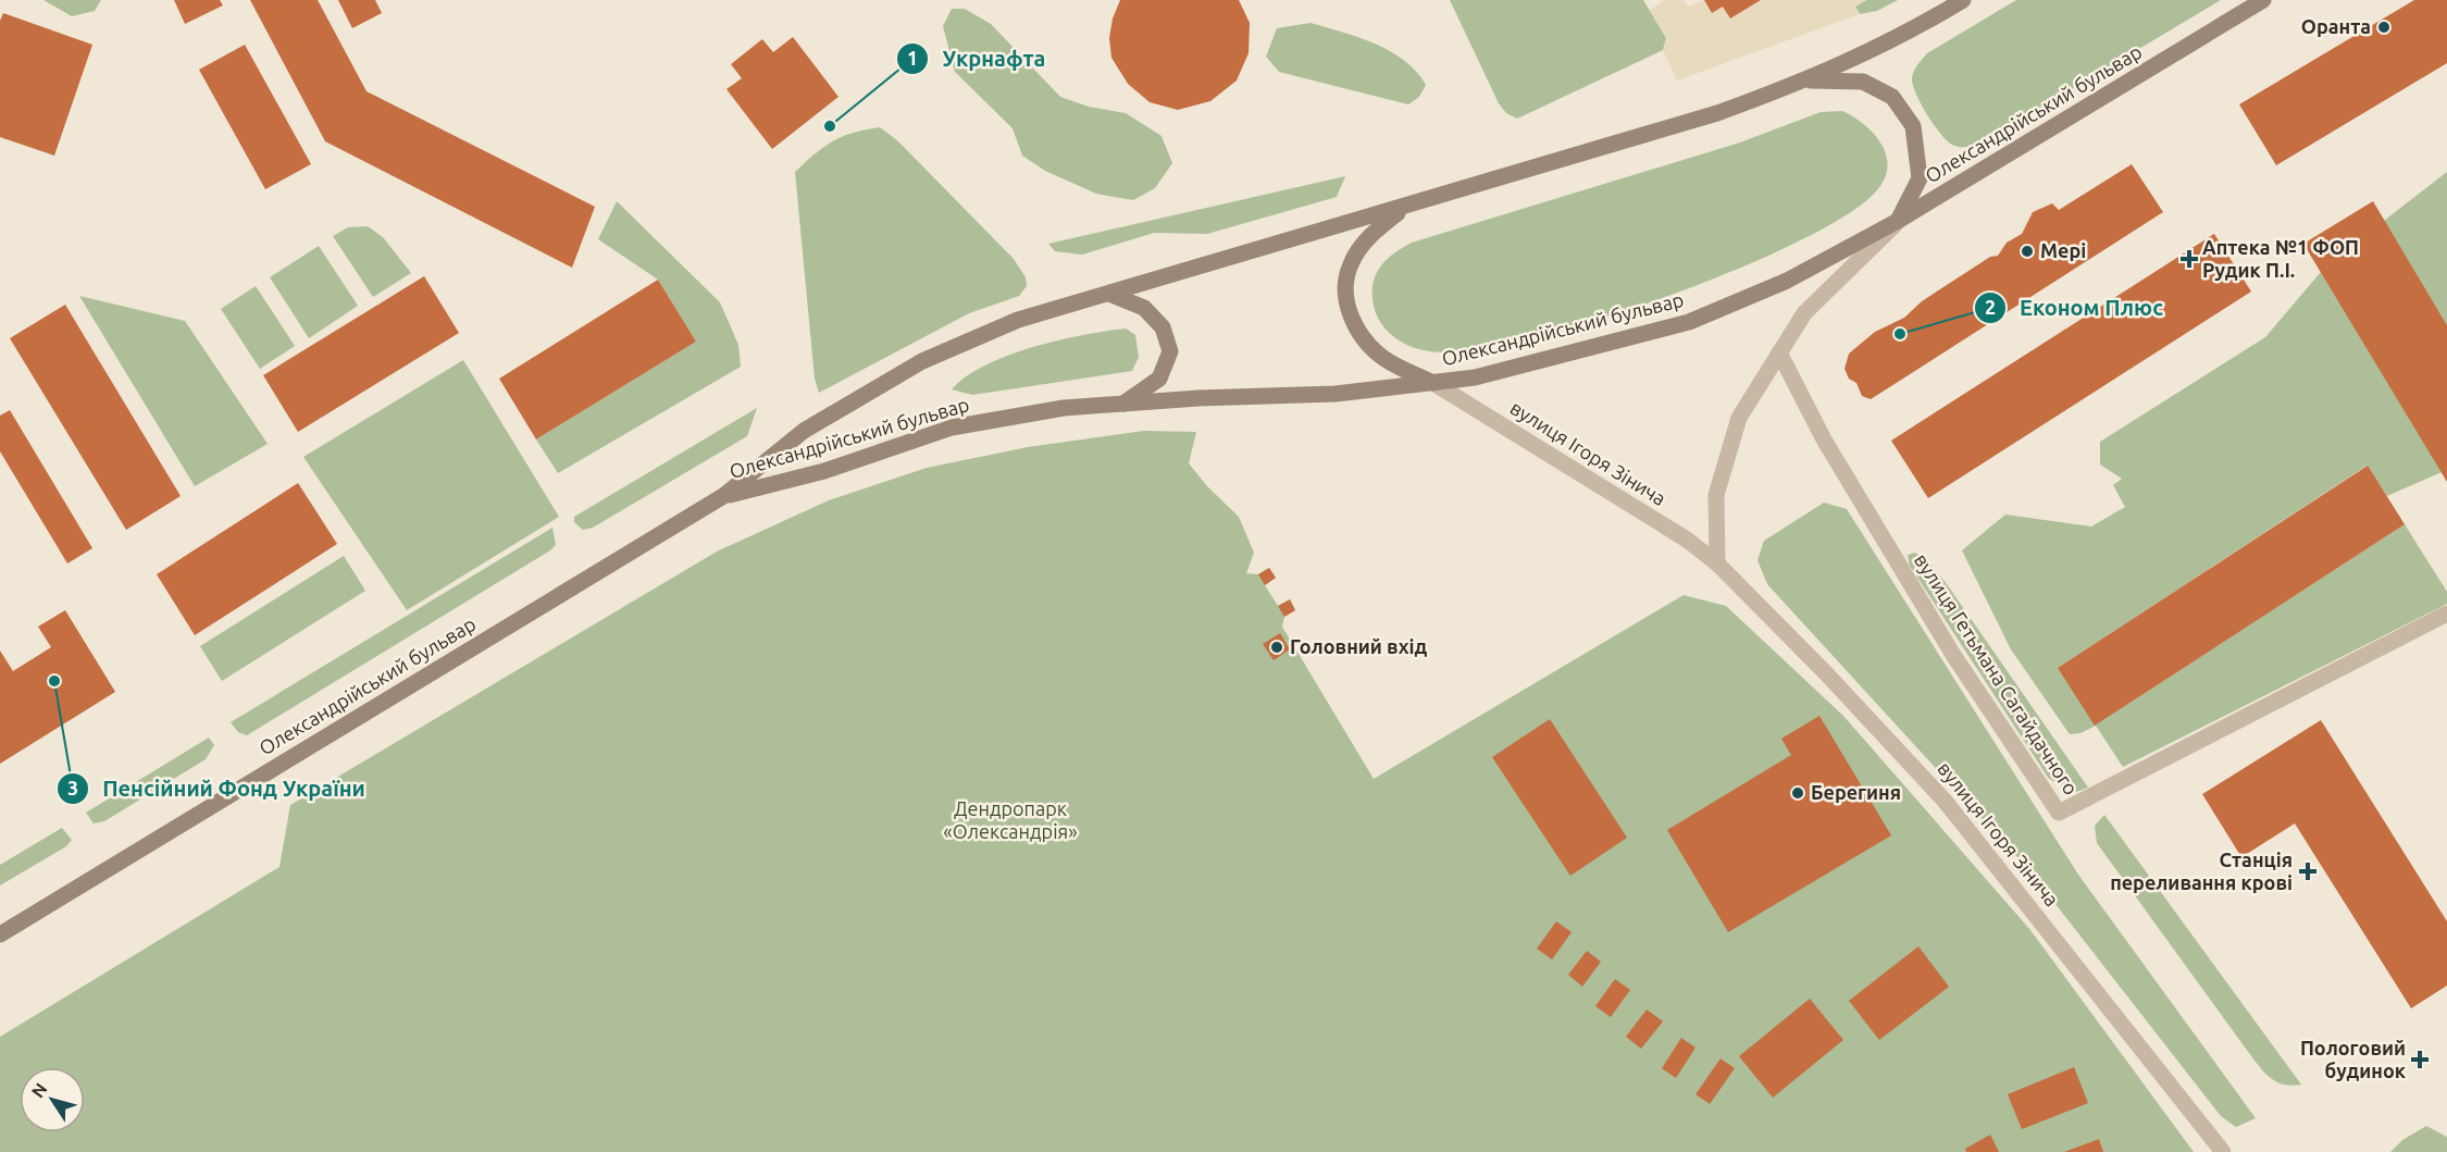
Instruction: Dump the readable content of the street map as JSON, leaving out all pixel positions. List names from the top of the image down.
{
  "streets": {
    "main road": ["Олександрійський бульвар"],
    "street": ["вулиця Ігоря Зінича", "вулиця Гетьмана Сагайдачного"]
  },
  "crossings": [
    ["Олександрійський бульвар", "вулиця Ігоря Зінича"]
  ],
  "parks": ["Дендропарк «Олександрія»"],
  "places": {
    "other": [
      "Оранта",
      "Укрнафта",
      "Мері",
      "Економ Плюс",
      "Головний вхід",
      "Пенсійний Фонд України",
      "Берегиня"
    ],
    "health": ["Аптека №1 ФОП Рудик П.І.", "Станція переливання крові", "Пологовий будинок"]
  },
  "north": "top left"
}
